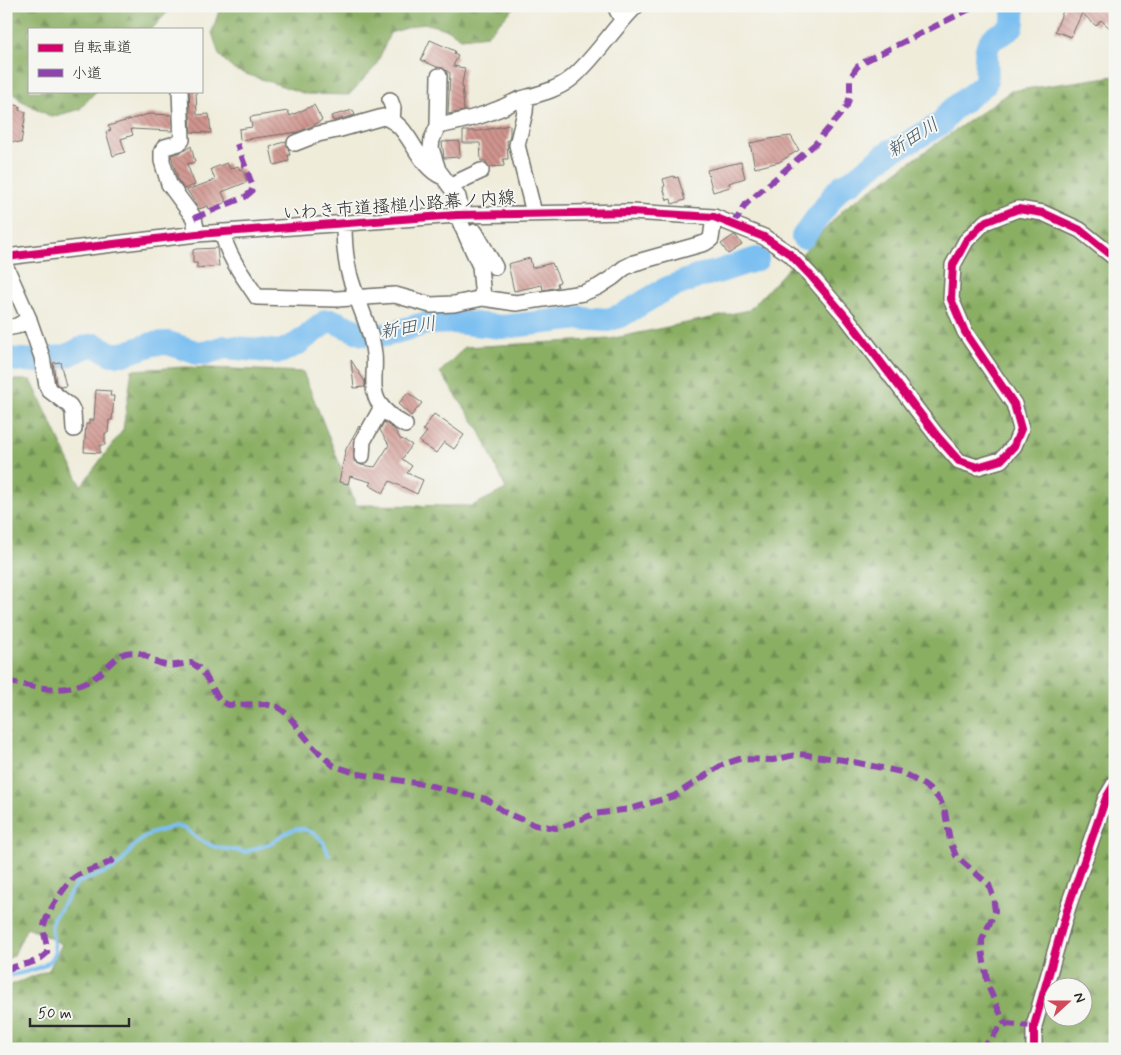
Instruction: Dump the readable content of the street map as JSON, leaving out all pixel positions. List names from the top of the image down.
{
  "streets": {
    "street": ["いわき市道搔槌小路幕ノ内線"]
  },
  "water": ["新田川"],
  "legend": ["自転車道", "小道"],
  "scale_bar": "50 m",
  "north": "right"
}
